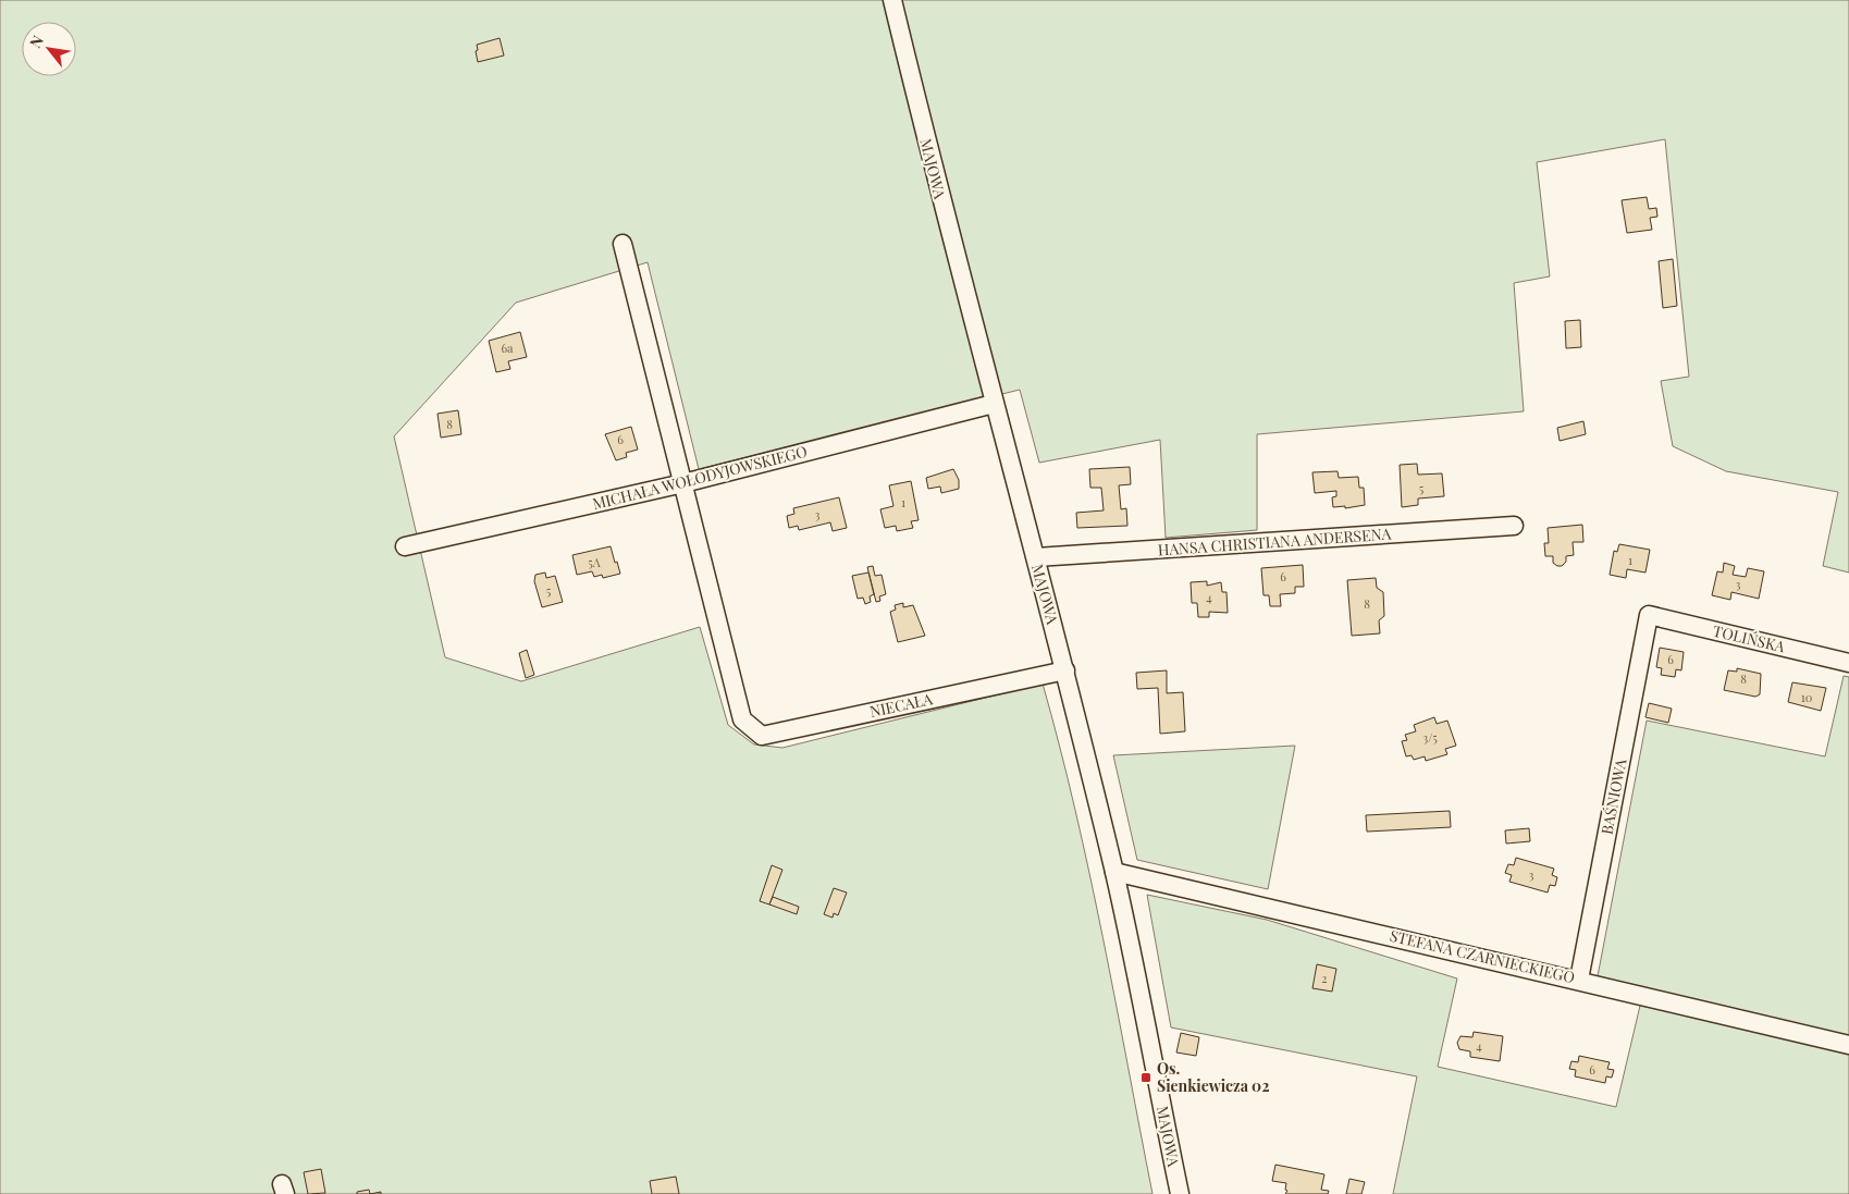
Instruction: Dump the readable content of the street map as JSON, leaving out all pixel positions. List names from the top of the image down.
{
  "streets": {
    "street": [
      "MAJOWA",
      "MICHAŁA WOŁODYJOWSKIEGO",
      "HANSA CHRISTIANA ANDERSENA",
      "TOLIŃSKA",
      "NIECAŁA",
      "BAŚNIOWA",
      "STEFANA CZARNIECKIEGO"
    ]
  },
  "crossings": [
    ["MAJOWA", "MICHAŁA WOŁODYJOWSKIEGO"],
    ["MAJOWA", "HANSA CHRISTIANA ANDERSENA"],
    ["MAJOWA", "NIECAŁA"],
    ["MAJOWA", "STEFANA CZARNIECKIEGO"],
    ["MICHAŁA WOŁODYJOWSKIEGO", "NIECAŁA"],
    ["TOLIŃSKA", "BAŚNIOWA"],
    ["BAŚNIOWA", "STEFANA CZARNIECKIEGO"]
  ],
  "places": {
    "transit": ["Os. Sienkiewicza 02"]
  },
  "house_numbers": [
    "6a",
    "8",
    "6",
    "5",
    "1",
    "3",
    "1",
    "5A",
    "6",
    "3",
    "5",
    "4",
    "8",
    "6",
    "8",
    "10",
    "3/5",
    "3",
    "2",
    "4",
    "6"
  ],
  "north": "top left"
}
